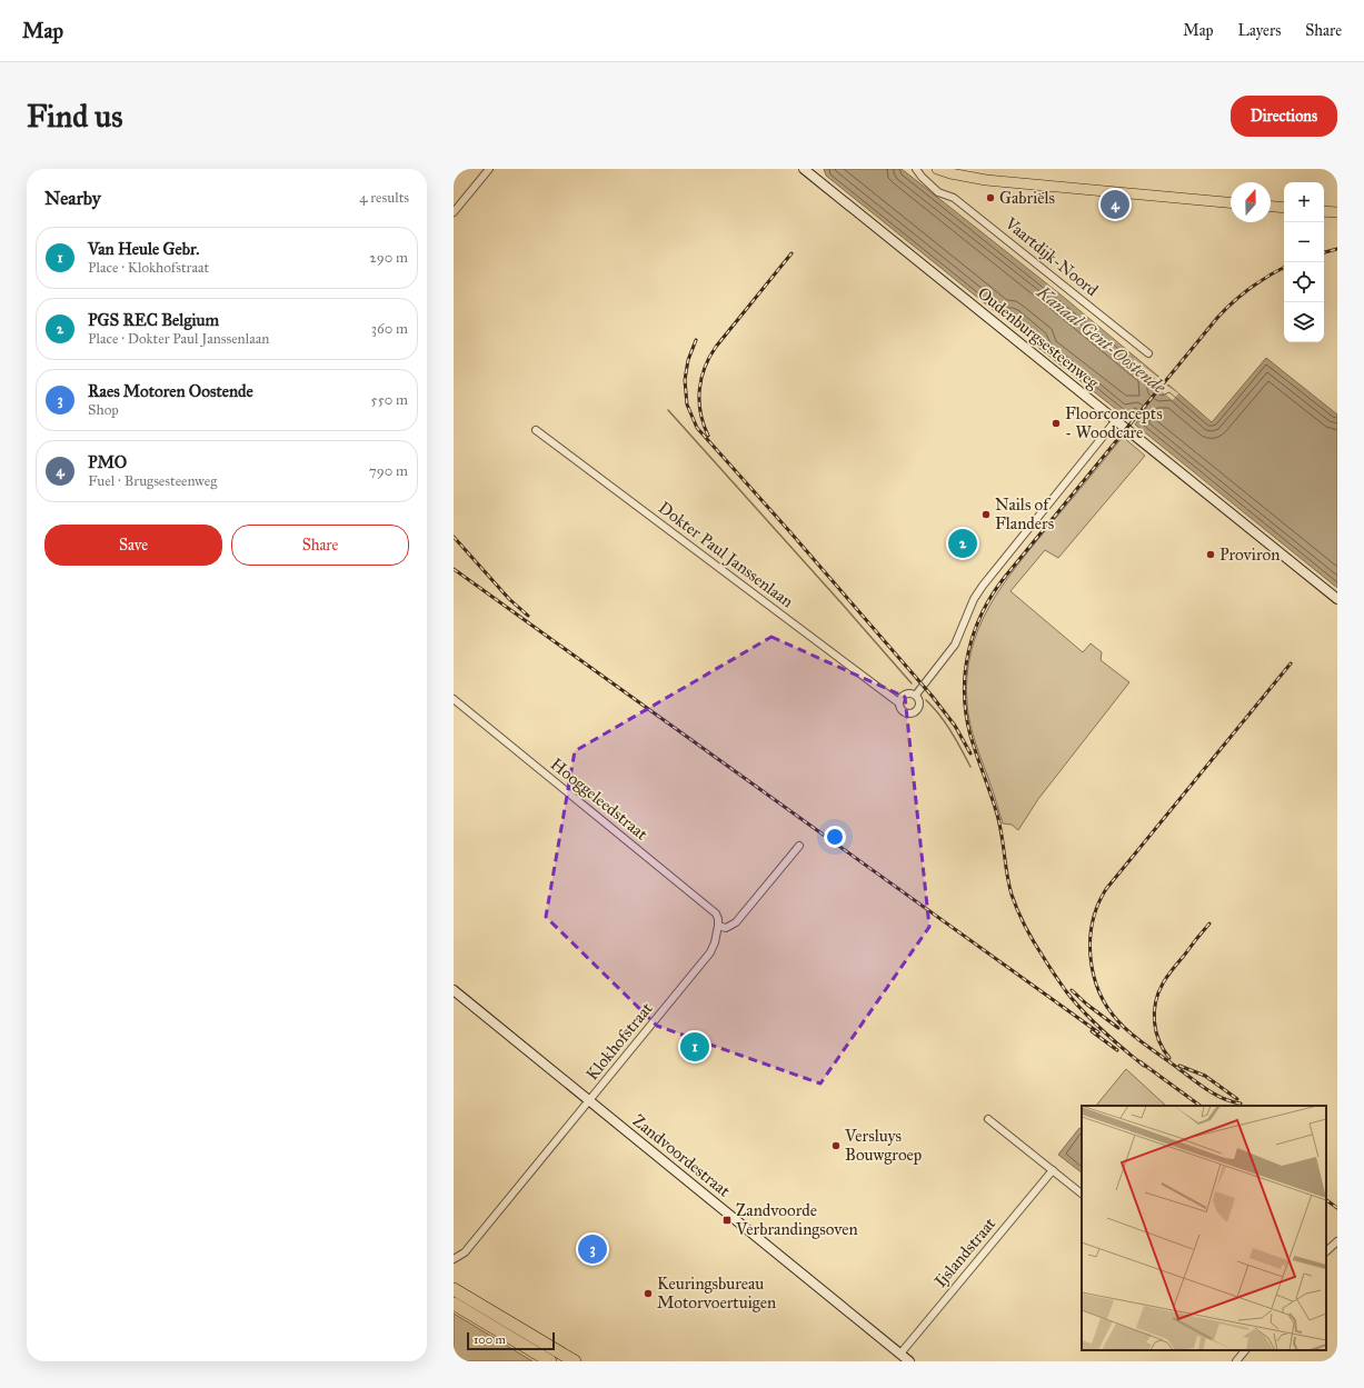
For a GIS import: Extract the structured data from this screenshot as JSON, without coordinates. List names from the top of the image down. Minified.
{"streets":{"street":["Vaartdijk-Noord","Oudenburgsesteenweg","Dokter Paul Janssenlaan","Hooggeleedstraat","Klokhofstraat","Zandvoordestraat","Ijslandstraat"]},"crossings":[["Oudenburgsesteenweg","Dokter Paul Janssenlaan"],["Hooggeleedstraat","Klokhofstraat"],["Klokhofstraat","Zandvoordestraat"],["Zandvoordestraat","Ijslandstraat"]],"water":["Kanaal Gent-Oostende"],"places":{"other":["Gabriëls","Floorconcepts - Woodcare","Nails of Flanders","Proviron","Versluys Bouwgroep","Keuringsbureau Motorvoertuigen"],"transit":["Zandvoorde Verbrandingsoven"]},"scale_bar":"100 m","north":"top","page":{"header":"Map","nav":["Map","Layers","Share"],"buttons":["Directions",["Save","Share"]],"title":"Find us","heading":["Nearby","4 results"],"map_buttons":["+","−"],"pins":["4","2","1","3"],"list":[{"mark":"1","name":"Van Heule Gebr.","note":"Place · Klokhofstraat","value":"290 m"},{"mark":"2","name":"PGS REC Belgium","note":"Place · Dokter Paul Janssenlaan","value":"360 m"},{"mark":"3","name":"Raes Motoren Oostende","note":"Shop","value":"550 m"},{"mark":"4","name":"PMO","note":"Fuel · Brugsesteenweg","value":"790 m"}],"scale":"100 m"}}
